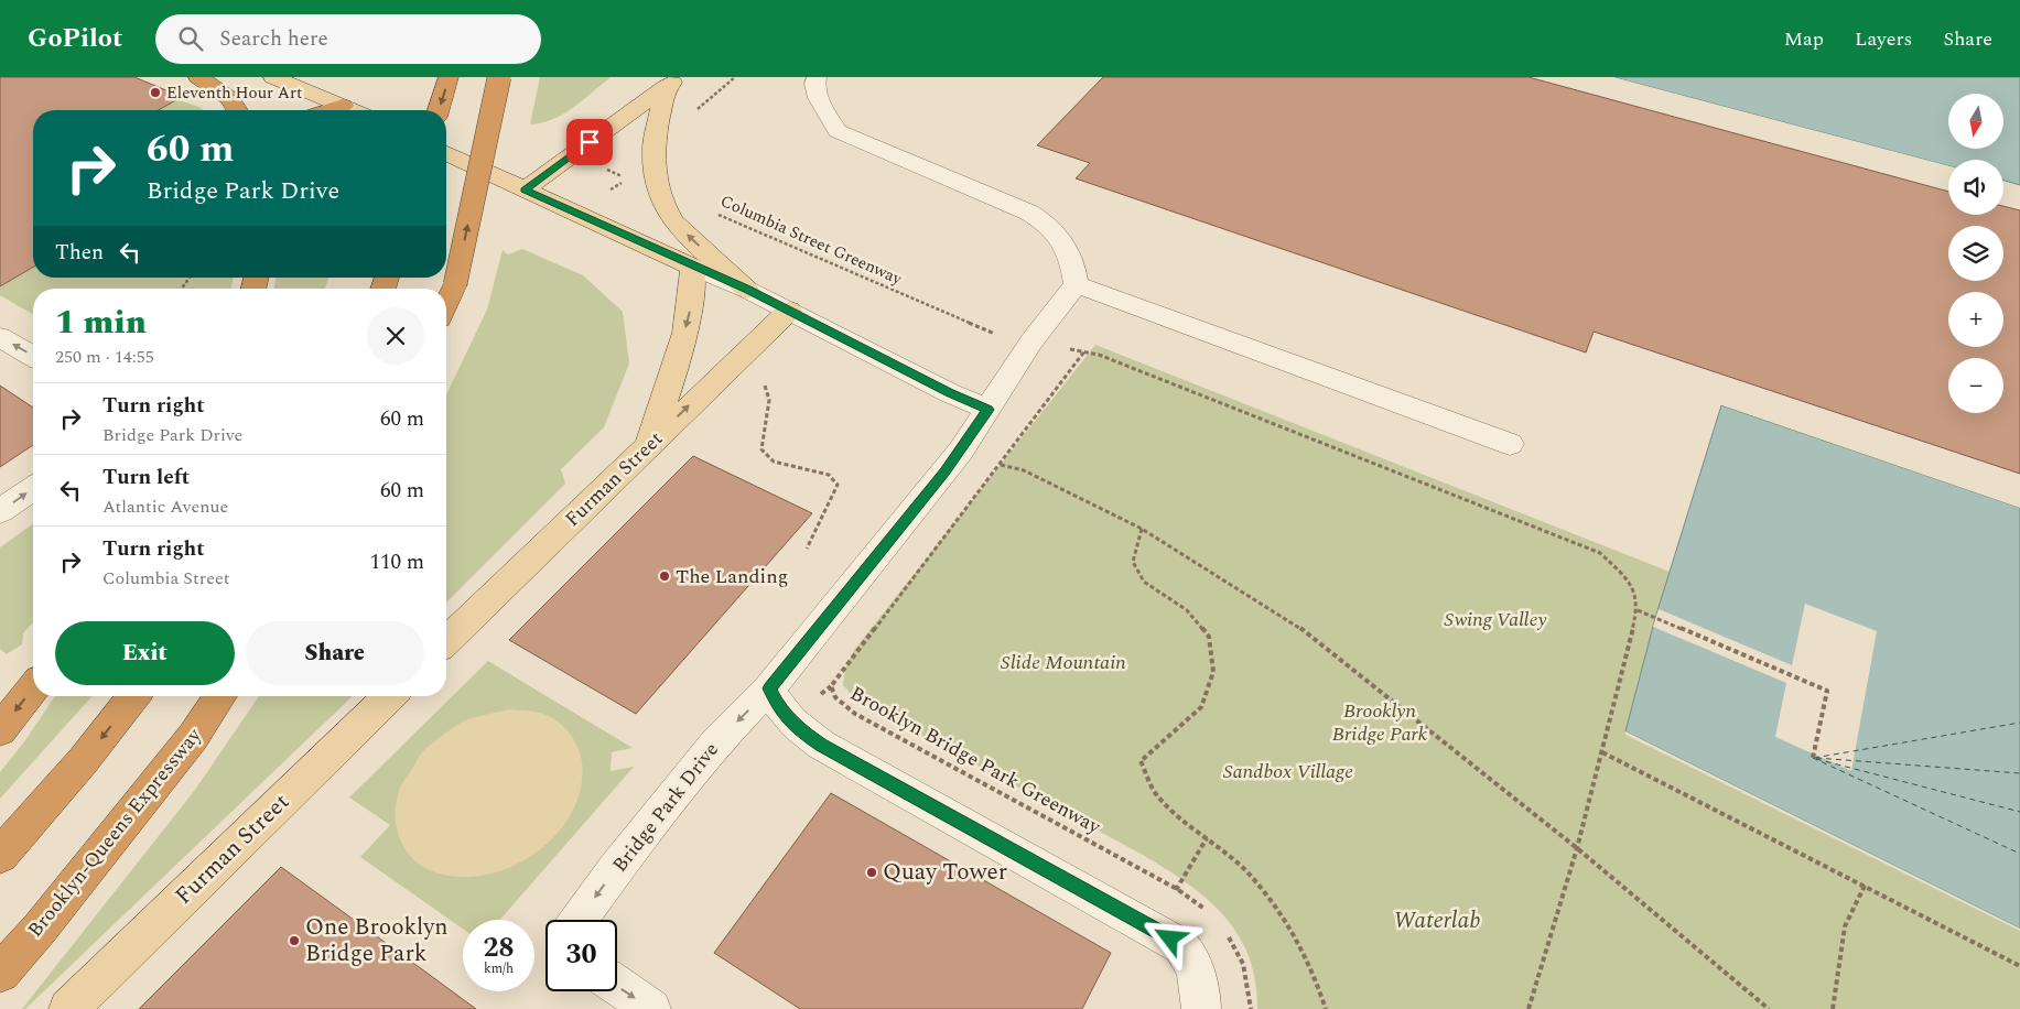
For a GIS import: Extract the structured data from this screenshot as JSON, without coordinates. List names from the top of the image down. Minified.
{"streets":{"highway":["Brooklyn-Queens Expressway"],"main road":["Furman Street"],"street":["Bridge Park Drive"],"path":["Columbia Street Greenway","Brooklyn Bridge Park Greenway"]},"one_way":["Bridge Park Drive"],"parks":["Swing Valley","Slide Mountain","Brooklyn Bridge Park","Sandbox Village","Waterlab"],"places":["Eleventh Hour Art","The Landing","Quay Tower","One Brooklyn Bridge Park"],"north":"bottom","page":{"header":"GoPilot","search":"Search here","nav":["Map","Layers","Share"],"map_buttons":["+","−"],"turn":["60 m","Bridge Park Drive"],"then":"Then","heading":["1 min","250 m · 14:55"],"list":[{"name":"Turn right","note":"Bridge Park Drive","value":"60 m"},{"name":"Turn left","note":"Atlantic Avenue","value":"60 m"},{"name":"Turn right","note":"Columbia Street","value":"110 m"}],"buttons":["Exit","Share"],"speed":"28 km/h","limit":"30"}}
